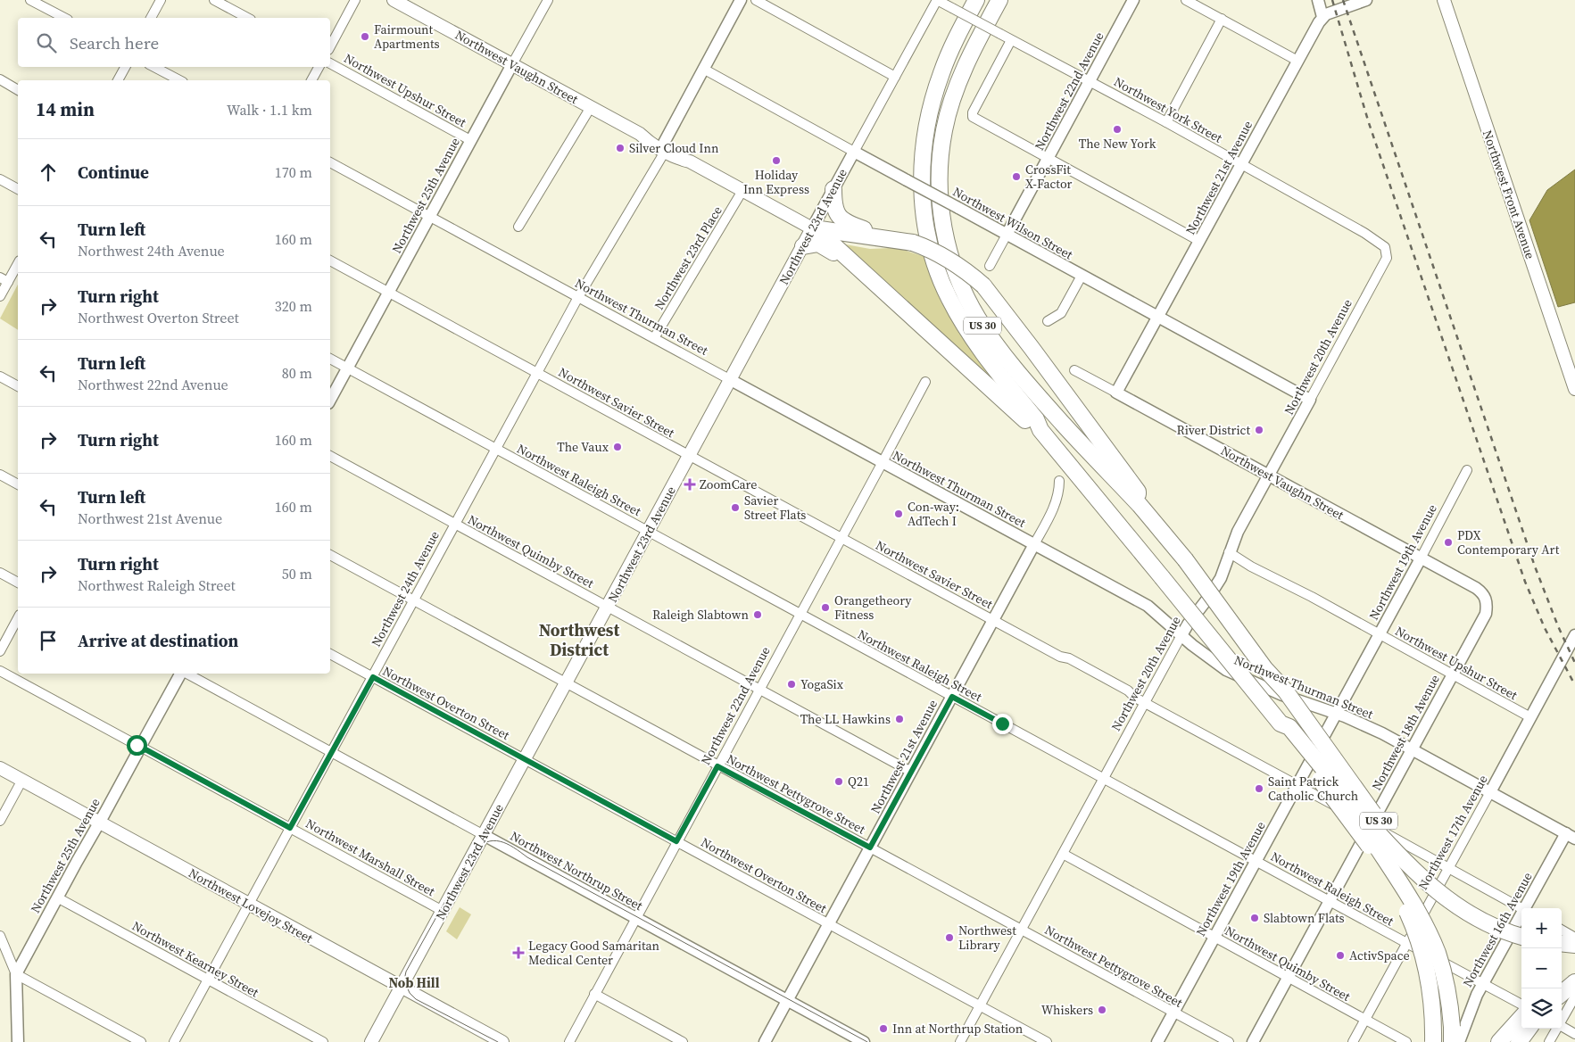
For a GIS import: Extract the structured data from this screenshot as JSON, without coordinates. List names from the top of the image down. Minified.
{"streets":{"highway":["US 30"],"main road":["Northwest Vaughn Street","Northwest Front Avenue","Northwest 23rd Avenue","Northwest Lovejoy Street"],"street":["Northwest Upshur Street","Northwest 22nd Avenue","Northwest York Street","Northwest 21st Avenue","Northwest 25th Avenue","Northwest Wilson Street","Northwest 23rd Place","Northwest Thurman Street","Northwest 20th Avenue","Northwest Savier Street","Northwest Raleigh Street","Northwest Quimby Street","Northwest 19th Avenue","Northwest 24th Avenue","Northwest Overton Street","Northwest 18th Avenue","Northwest Pettygrove Street","Northwest 17th Avenue","Northwest Marshall Street","Northwest Northrup Street","Northwest 16th Avenue","Northwest Kearney Street"]},"crossings":[["Northwest Vaughn Street","Northwest 21st Avenue"],["Northwest Vaughn Street","Northwest 25th Avenue"],["Northwest Vaughn Street","Northwest 23rd Avenue"],["Northwest Vaughn Street","Northwest 23rd Place"],["Northwest Vaughn Street","Northwest 20th Avenue"],["Northwest Vaughn Street","Northwest 19th Avenue"],["Northwest Vaughn Street","Northwest 24th Avenue"],["Northwest Vaughn Street","Northwest 18th Avenue"],["Northwest Upshur Street","Northwest 25th Avenue"],["Northwest Upshur Street","Northwest 20th Avenue"],["Northwest Upshur Street","Northwest 19th Avenue"],["Northwest Upshur Street","Northwest 18th Avenue"],["Northwest Upshur Street","Northwest 17th Avenue"],["Northwest 22nd Avenue","Northwest York Street"],["Northwest 22nd Avenue","Northwest Wilson Street"],["Northwest 22nd Avenue","Northwest Thurman Street"],["Northwest 22nd Avenue","Northwest Savier Street"],["Northwest 22nd Avenue","Northwest Raleigh Street"],["Northwest 22nd Avenue","Northwest Quimby Street"],["Northwest 22nd Avenue","Northwest Overton Street"],["Northwest 22nd Avenue","Northwest Pettygrove Street"],["Northwest 22nd Avenue","Northwest Northrup Street"],["Northwest York Street","Northwest 21st Avenue"],["Northwest York Street","Northwest 23rd Avenue"],["Northwest York Street","Northwest 20th Avenue"],["Northwest 21st Avenue","Northwest Wilson Street"],["Northwest 21st Avenue","Northwest Thurman Street"],["Northwest 21st Avenue","Northwest Savier Street"],["Northwest 21st Avenue","Northwest Raleigh Street"],["Northwest 21st Avenue","Northwest Quimby Street"],["Northwest 21st Avenue","Northwest Overton Street"],["Northwest 21st Avenue","Northwest Pettygrove Street"],["Northwest 21st Avenue","Northwest Northrup Street"],["Northwest 25th Avenue","Northwest Thurman Street"],["Northwest 25th Avenue","Northwest Savier Street"],["Northwest 25th Avenue","Northwest Raleigh Street"],["Northwest 25th Avenue","Northwest Marshall Street"],["Northwest 25th Avenue","Northwest Lovejoy Street"],["Northwest 25th Avenue","Northwest Kearney Street"],["Northwest Wilson Street","Northwest 23rd Avenue"],["Northwest Wilson Street","Northwest 20th Avenue"],["Northwest Wilson Street","Northwest 24th Avenue"],["Northwest 23rd Avenue","Northwest Thurman Street"],["Northwest 23rd Avenue","Northwest Savier Street"],["Northwest 23rd Avenue","Northwest Raleigh Street"],["Northwest 23rd Avenue","Northwest Quimby Street"],["Northwest 23rd Avenue","Northwest Overton Street"],["Northwest 23rd Avenue","Northwest Pettygrove Street"],["Northwest 23rd Avenue","Northwest Marshall Street"],["Northwest 23rd Avenue","Northwest Northrup Street"],["Northwest 23rd Avenue","Northwest Lovejoy Street"],["Northwest 23rd Place","Northwest Thurman Street"],["Northwest Thurman Street","Northwest 20th Avenue"],["Northwest Thurman Street","Northwest 19th Avenue"],["Northwest Thurman Street","Northwest 24th Avenue"],["Northwest Thurman Street","Northwest 18th Avenue"],["Northwest Thurman Street","Northwest 17th Avenue"],["Northwest Thurman Street","Northwest 16th Avenue"],["Northwest 20th Avenue","Northwest Savier Street"],["Northwest 20th Avenue","Northwest Raleigh Street"],["Northwest 20th Avenue","Northwest Quimby Street"],["Northwest 20th Avenue","Northwest Overton Street"],["Northwest 20th Avenue","Northwest Pettygrove Street"],["Northwest Savier Street","Northwest 19th Avenue"],["Northwest Savier Street","Northwest 24th Avenue"],["Northwest Savier Street","Northwest 18th Avenue"],["Northwest Savier Street","Northwest 17th Avenue"],["Northwest Raleigh Street","Northwest 19th Avenue"],["Northwest Raleigh Street","Northwest 24th Avenue"],["Northwest Raleigh Street","Northwest 18th Avenue"],["Northwest Raleigh Street","Northwest 17th Avenue"],["Northwest Raleigh Street","Northwest 16th Avenue"],["Northwest Quimby Street","Northwest 19th Avenue"],["Northwest Quimby Street","Northwest 24th Avenue"],["Northwest Quimby Street","Northwest 18th Avenue"],["Northwest Quimby Street","Northwest 17th Avenue"],["Northwest 19th Avenue","Northwest Pettygrove Street"],["Northwest 24th Avenue","Northwest Overton Street"],["Northwest 24th Avenue","Northwest Pettygrove Street"],["Northwest 24th Avenue","Northwest Marshall Street"],["Northwest 24th Avenue","Northwest Northrup Street"],["Northwest 24th Avenue","Northwest Lovejoy Street"],["Northwest 24th Avenue","Northwest Kearney Street"]],"districts":["Northwest District","Nob Hill"],"places":{"other":["Fairmount Apartments","The New York","Silver Cloud Inn","Holiday Inn Express","CrossFit X-Factor","River District","The Vaux","Savier Street Flats","Con-way: AdTech I","PDX Contemporary Art","Orangetheory Fitness","Raleigh Slabtown","YogaSix","The LL Hawkins","Q21","Saint Patrick Catholic Church","Slabtown Flats","Northwest Library","ActivSpace","Whiskers","Inn at Northrup Station"],"health":["ZoomCare","Legacy Good Samaritan Medical Center"]},"page":{"search":"Search here","heading":["14 min","Walk · 1.1 km"],"list":[["Continue","170 m"],["Turn left","Northwest 24th Avenue","160 m"],["Turn right","Northwest Overton Street","320 m"],["Turn left","Northwest 22nd Avenue","80 m"],["Turn right","160 m"],["Turn left","Northwest 21st Avenue","160 m"],["Turn right","Northwest Raleigh Street","50 m"],"Arrive at destination"],"map_buttons":["+","−"]}}
